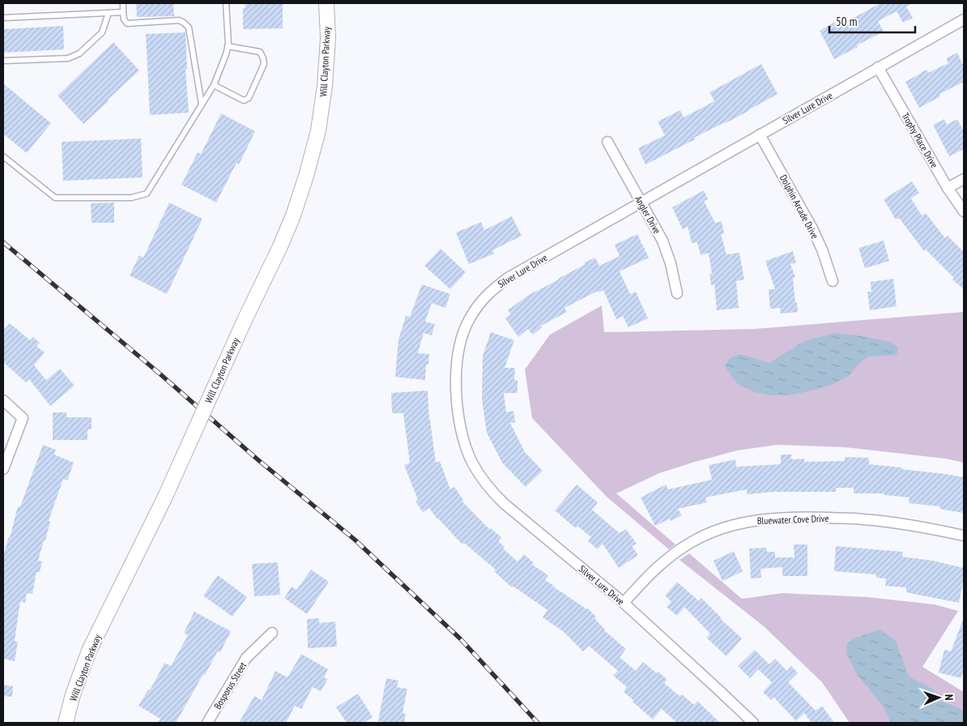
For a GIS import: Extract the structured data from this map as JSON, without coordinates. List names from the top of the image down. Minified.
{"streets":{"street":["Will Clayton Parkway","Silver Lure Drive","Trophy Place Drive","Dolphin Arcade Drive","Angler Drive","Bluewater Cove Drive","Bosporus Street"]},"crossings":[["Silver Lure Drive","Trophy Place Drive"],["Silver Lure Drive","Dolphin Arcade Drive"],["Silver Lure Drive","Angler Drive"],["Silver Lure Drive","Bluewater Cove Drive"]],"scale_bar":"50 m","north":"right"}
